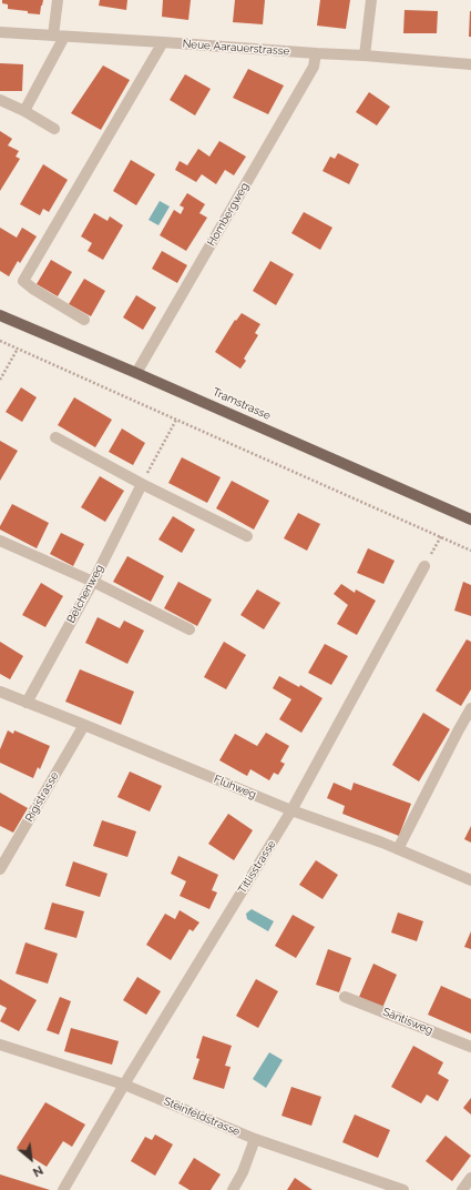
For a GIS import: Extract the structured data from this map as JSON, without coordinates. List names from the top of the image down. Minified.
{"streets":{"main road":["Tramstrasse"],"street":["Neue Aarauerstrasse","Hombergweg","Belchenweg","Fluhweg","Rigistrasse","Titlisstrasse","Säntisweg","Steinfeldstrasse"]},"crossings":[["Neue Aarauerstrasse","Hombergweg"],["Hombergweg","Tramstrasse"],["Belchenweg","Fluhweg"],["Fluhweg","Rigistrasse"],["Fluhweg","Titlisstrasse"],["Titlisstrasse","Steinfeldstrasse"]],"north":"bottom right"}
